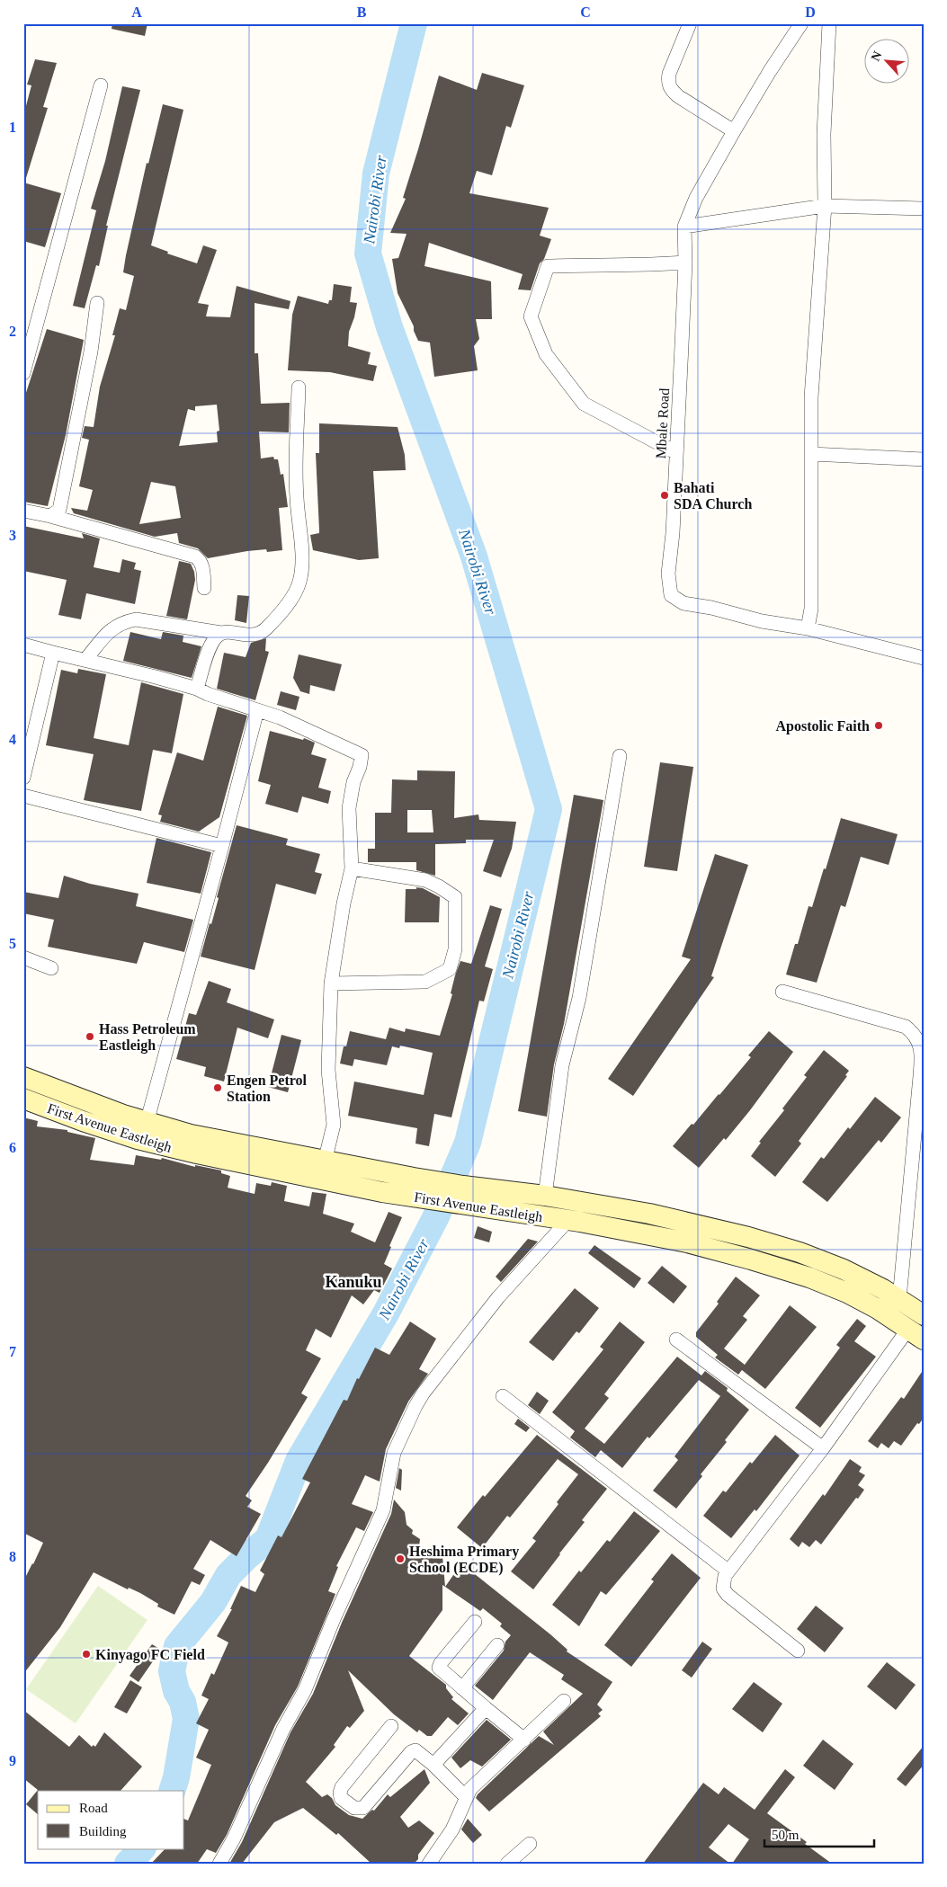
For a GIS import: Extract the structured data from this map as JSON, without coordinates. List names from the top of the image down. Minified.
{"streets":{"main road":["First Avenue Eastleigh"],"street":["Mbale Road"]},"districts":["Kanuku"],"water":["Nairobi River"],"places":["Bahati SDA Church","Apostolic Faith","Hass Petroleum Eastleigh","Engen Petrol Station","Heshima Primary School (ECDE)","Kinyago FC Field"],"legend":["Road","Building"],"scale_bar":"50 m","north":"top left","grid":{"columns":["A","B","C","D"],"rows":["1","2","3","4","5","6","7","8","9"]}}
